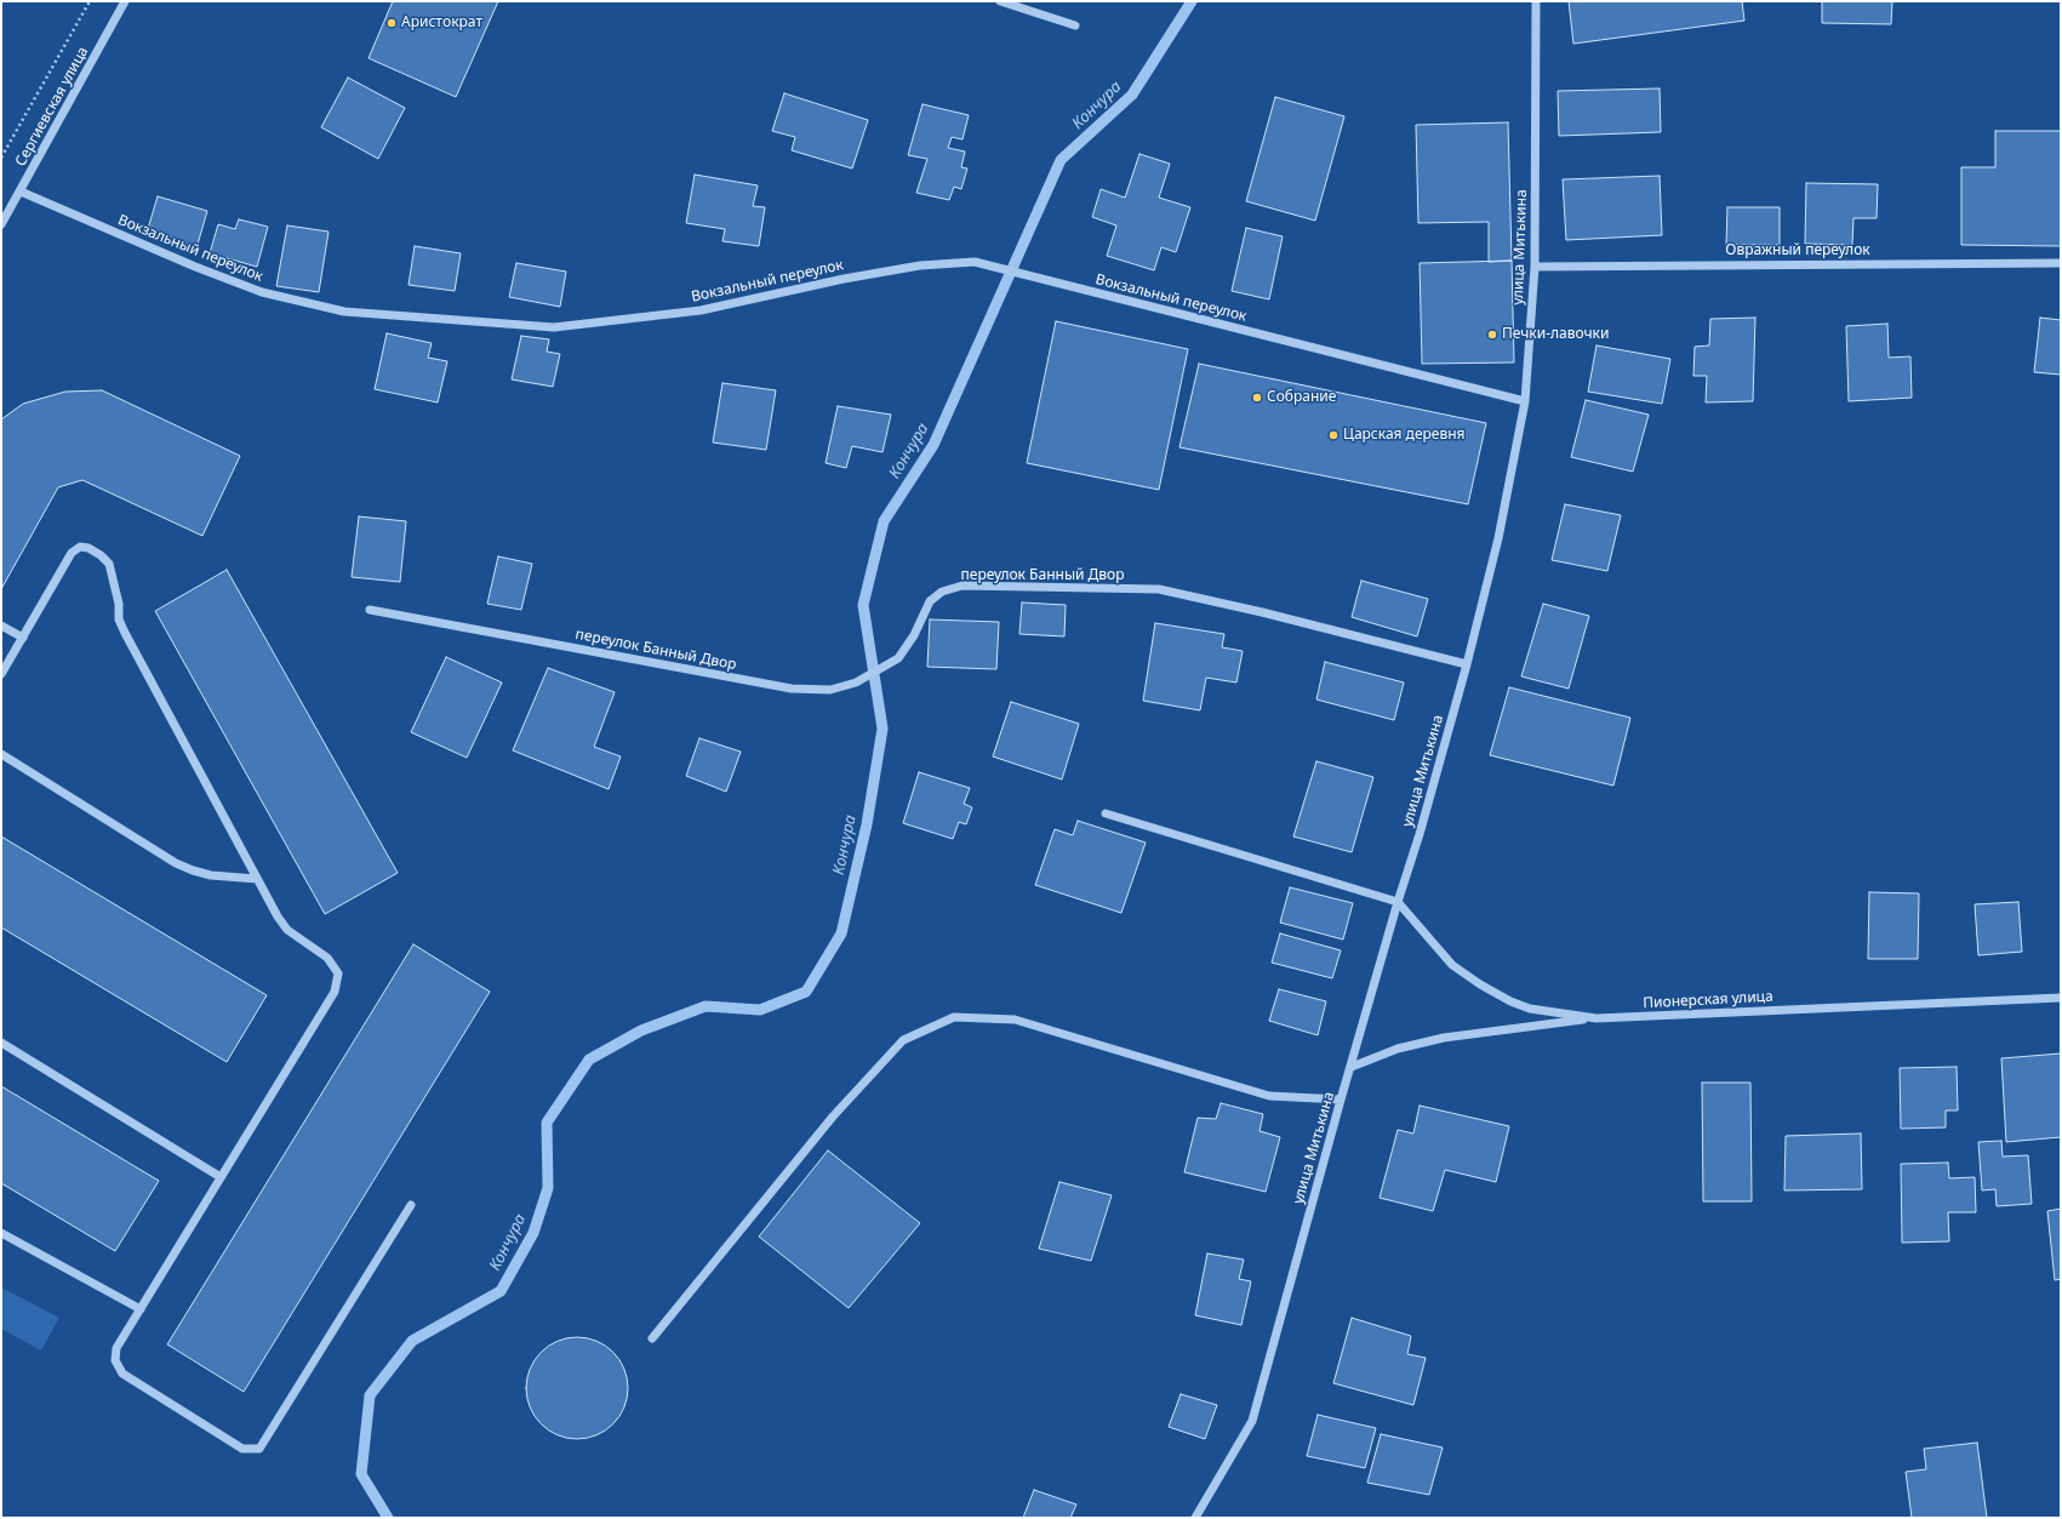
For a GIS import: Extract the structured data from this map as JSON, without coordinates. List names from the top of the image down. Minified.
{"streets":{"street":["Сергиевская улица","улица Митькина","Вокзальный переулок","Овражный переулок","переулок Банный Двор","Пионерская улица"]},"crossings":[["Сергиевская улица","Вокзальный переулок"],["улица Митькина","Вокзальный переулок"],["улица Митькина","Овражный переулок"],["улица Митькина","переулок Банный Двор"],["улица Митькина","Пионерская улица"]],"water":["Кончура"],"places":["Аристoкрат","Печки-лавочки","Собрание","Царская деревня"]}
